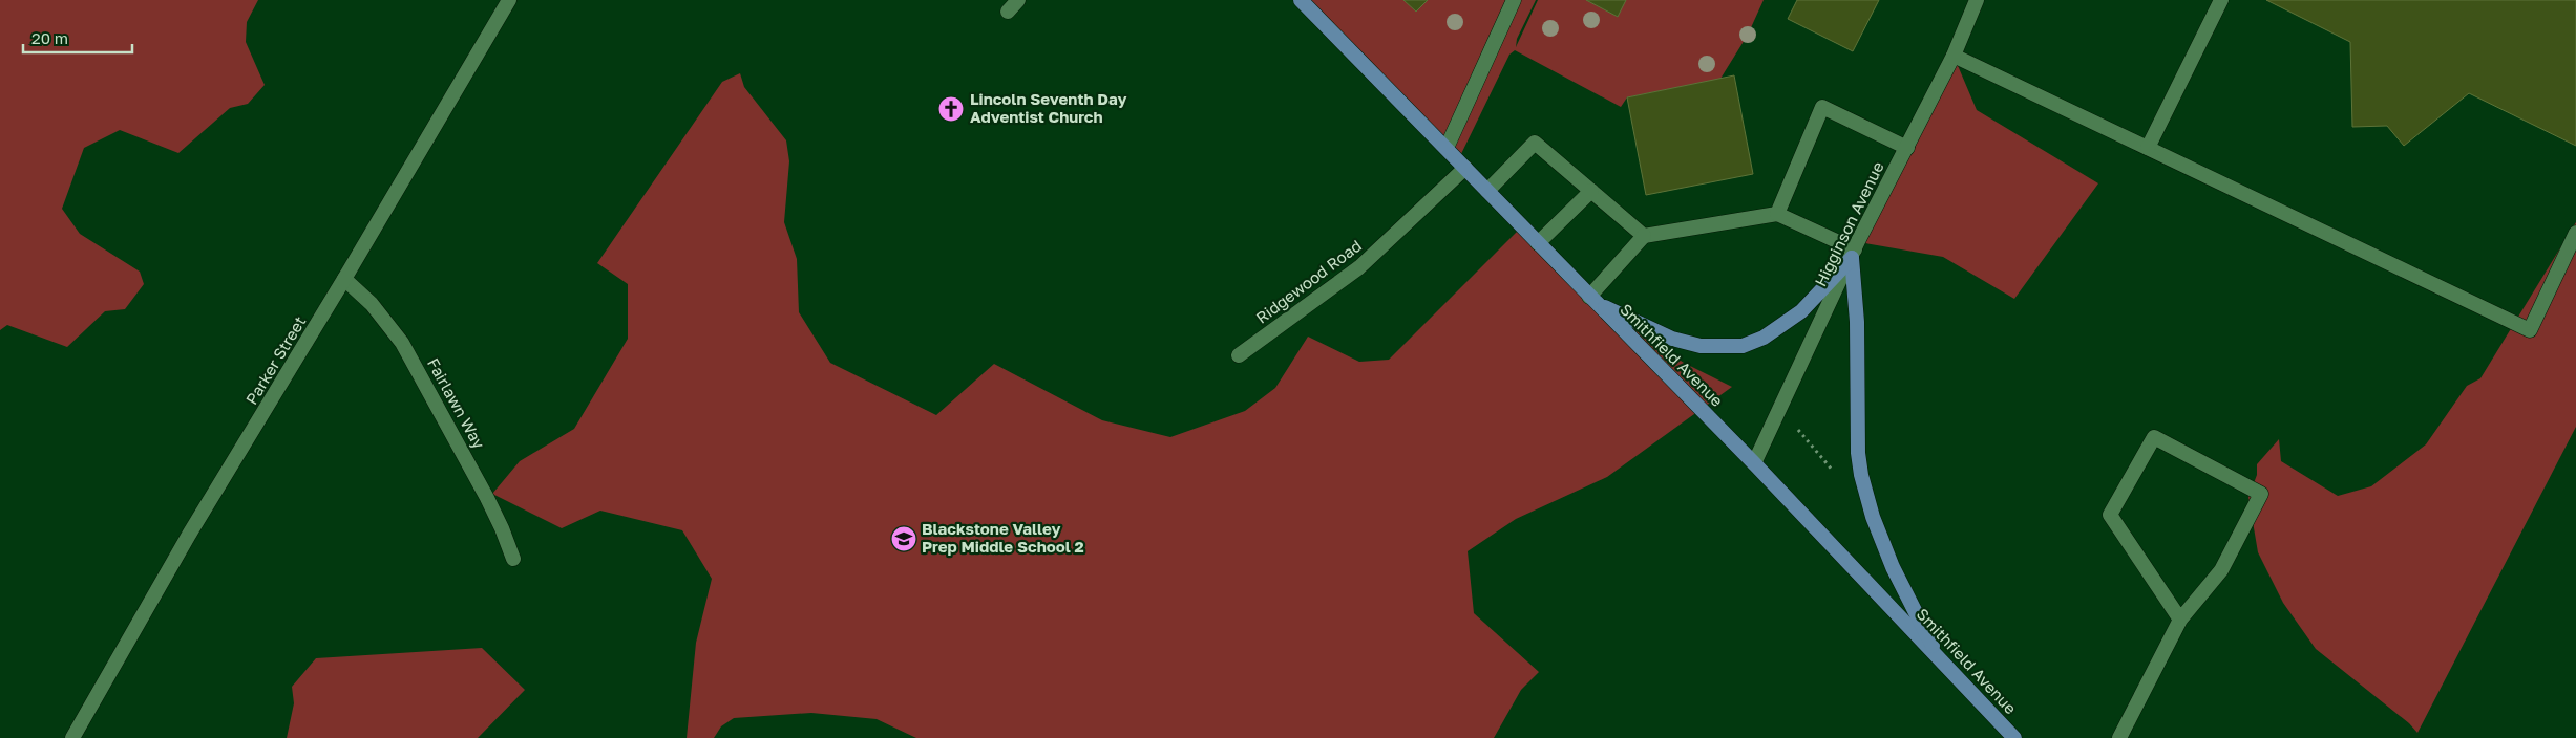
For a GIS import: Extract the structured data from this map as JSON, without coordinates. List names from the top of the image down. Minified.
{"streets":{"main road":["Smithfield Avenue"],"street":["Higginson Avenue","Ridgewood Road","Parker Street","Fairlawn Way"]},"crossings":[["Higginson Avenue","Smithfield Avenue"],["Ridgewood Road","Smithfield Avenue"],["Parker Street","Fairlawn Way"]],"places":{"church":["Lincoln Seventh Day Adventist Church"],"school or university":["Blackstone Valley Prep Middle School 2"]},"scale_bar":"20 m"}
